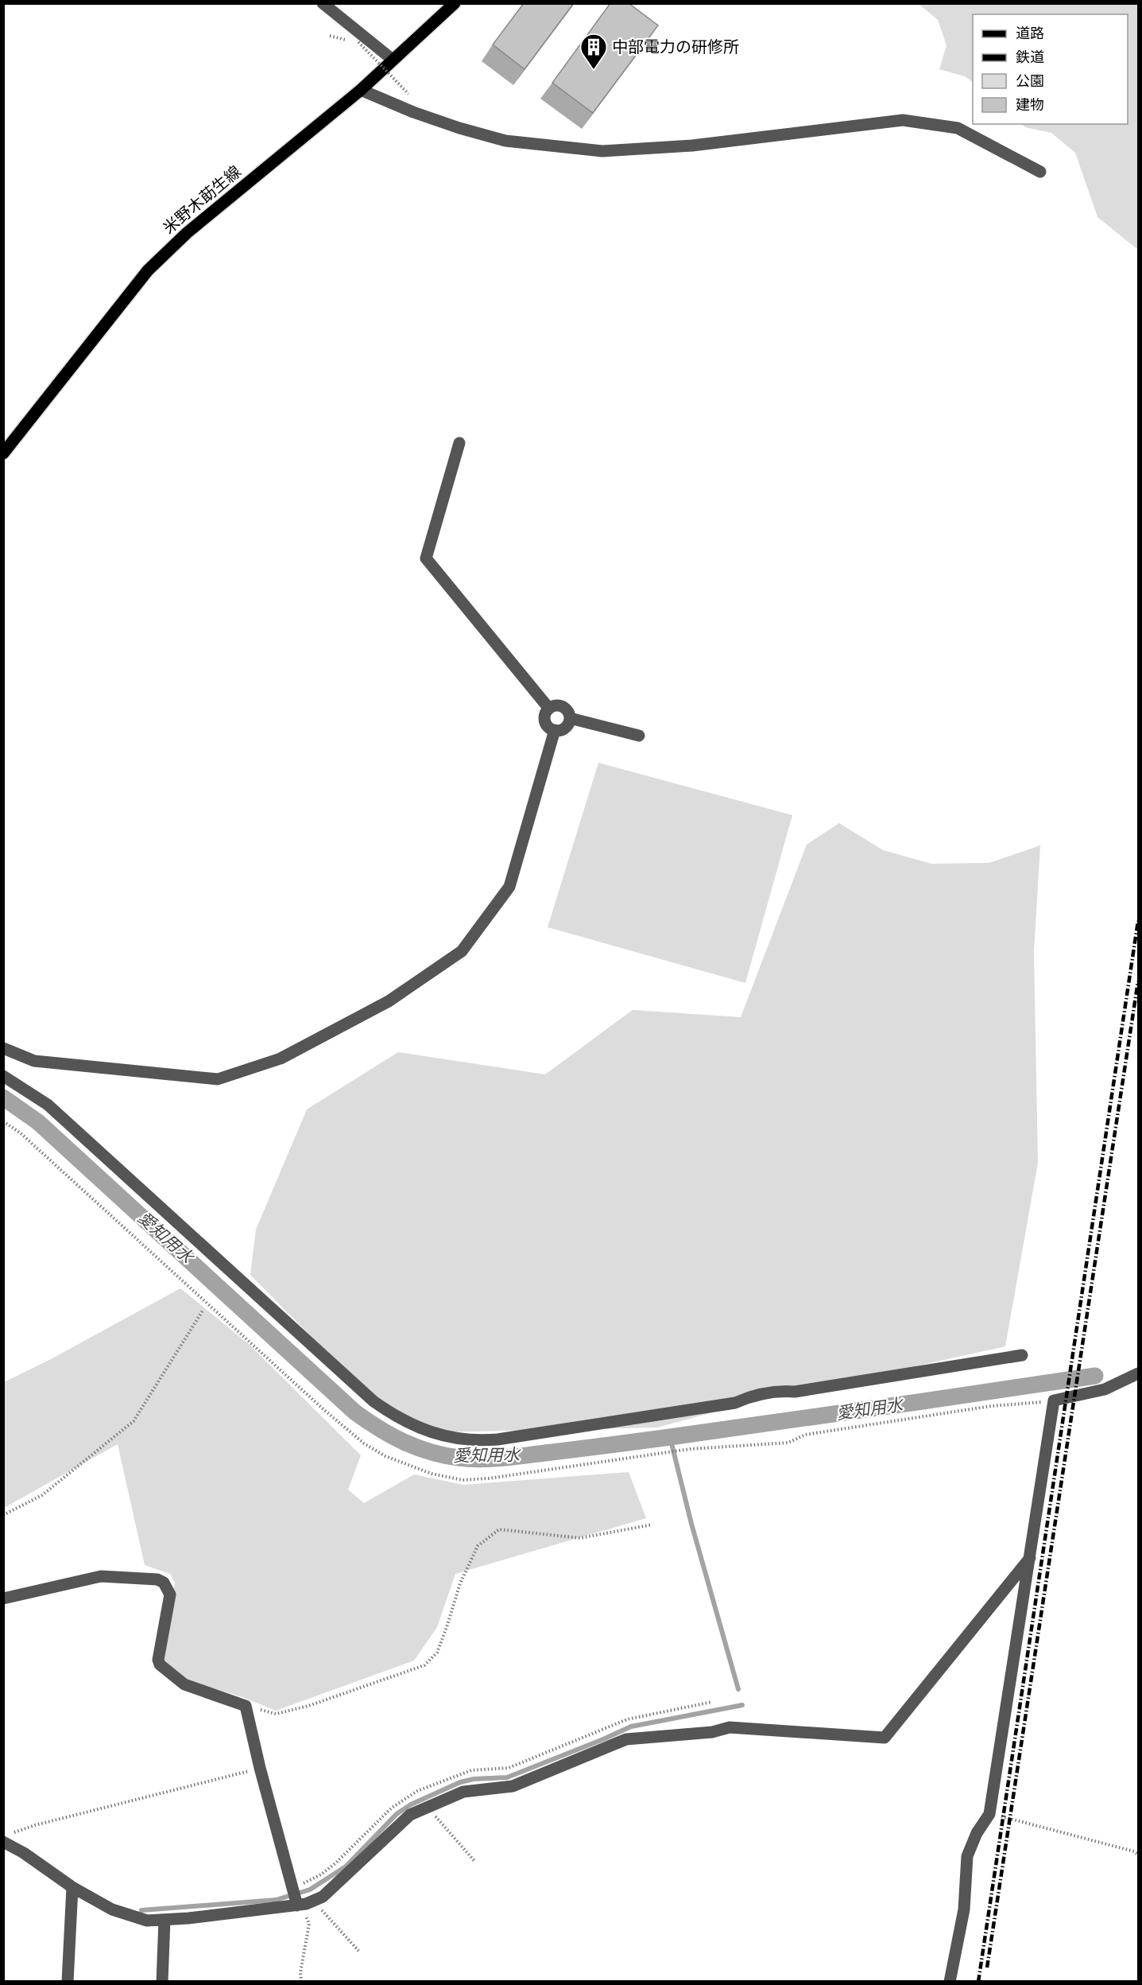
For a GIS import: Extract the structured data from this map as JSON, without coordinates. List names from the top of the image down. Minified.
{"streets":{"main road":["米野木莇生線"]},"water":["愛知用水"],"places":{"building":["中部電力の研修所"]},"legend":["道路","鉄道","公園","建物"]}
